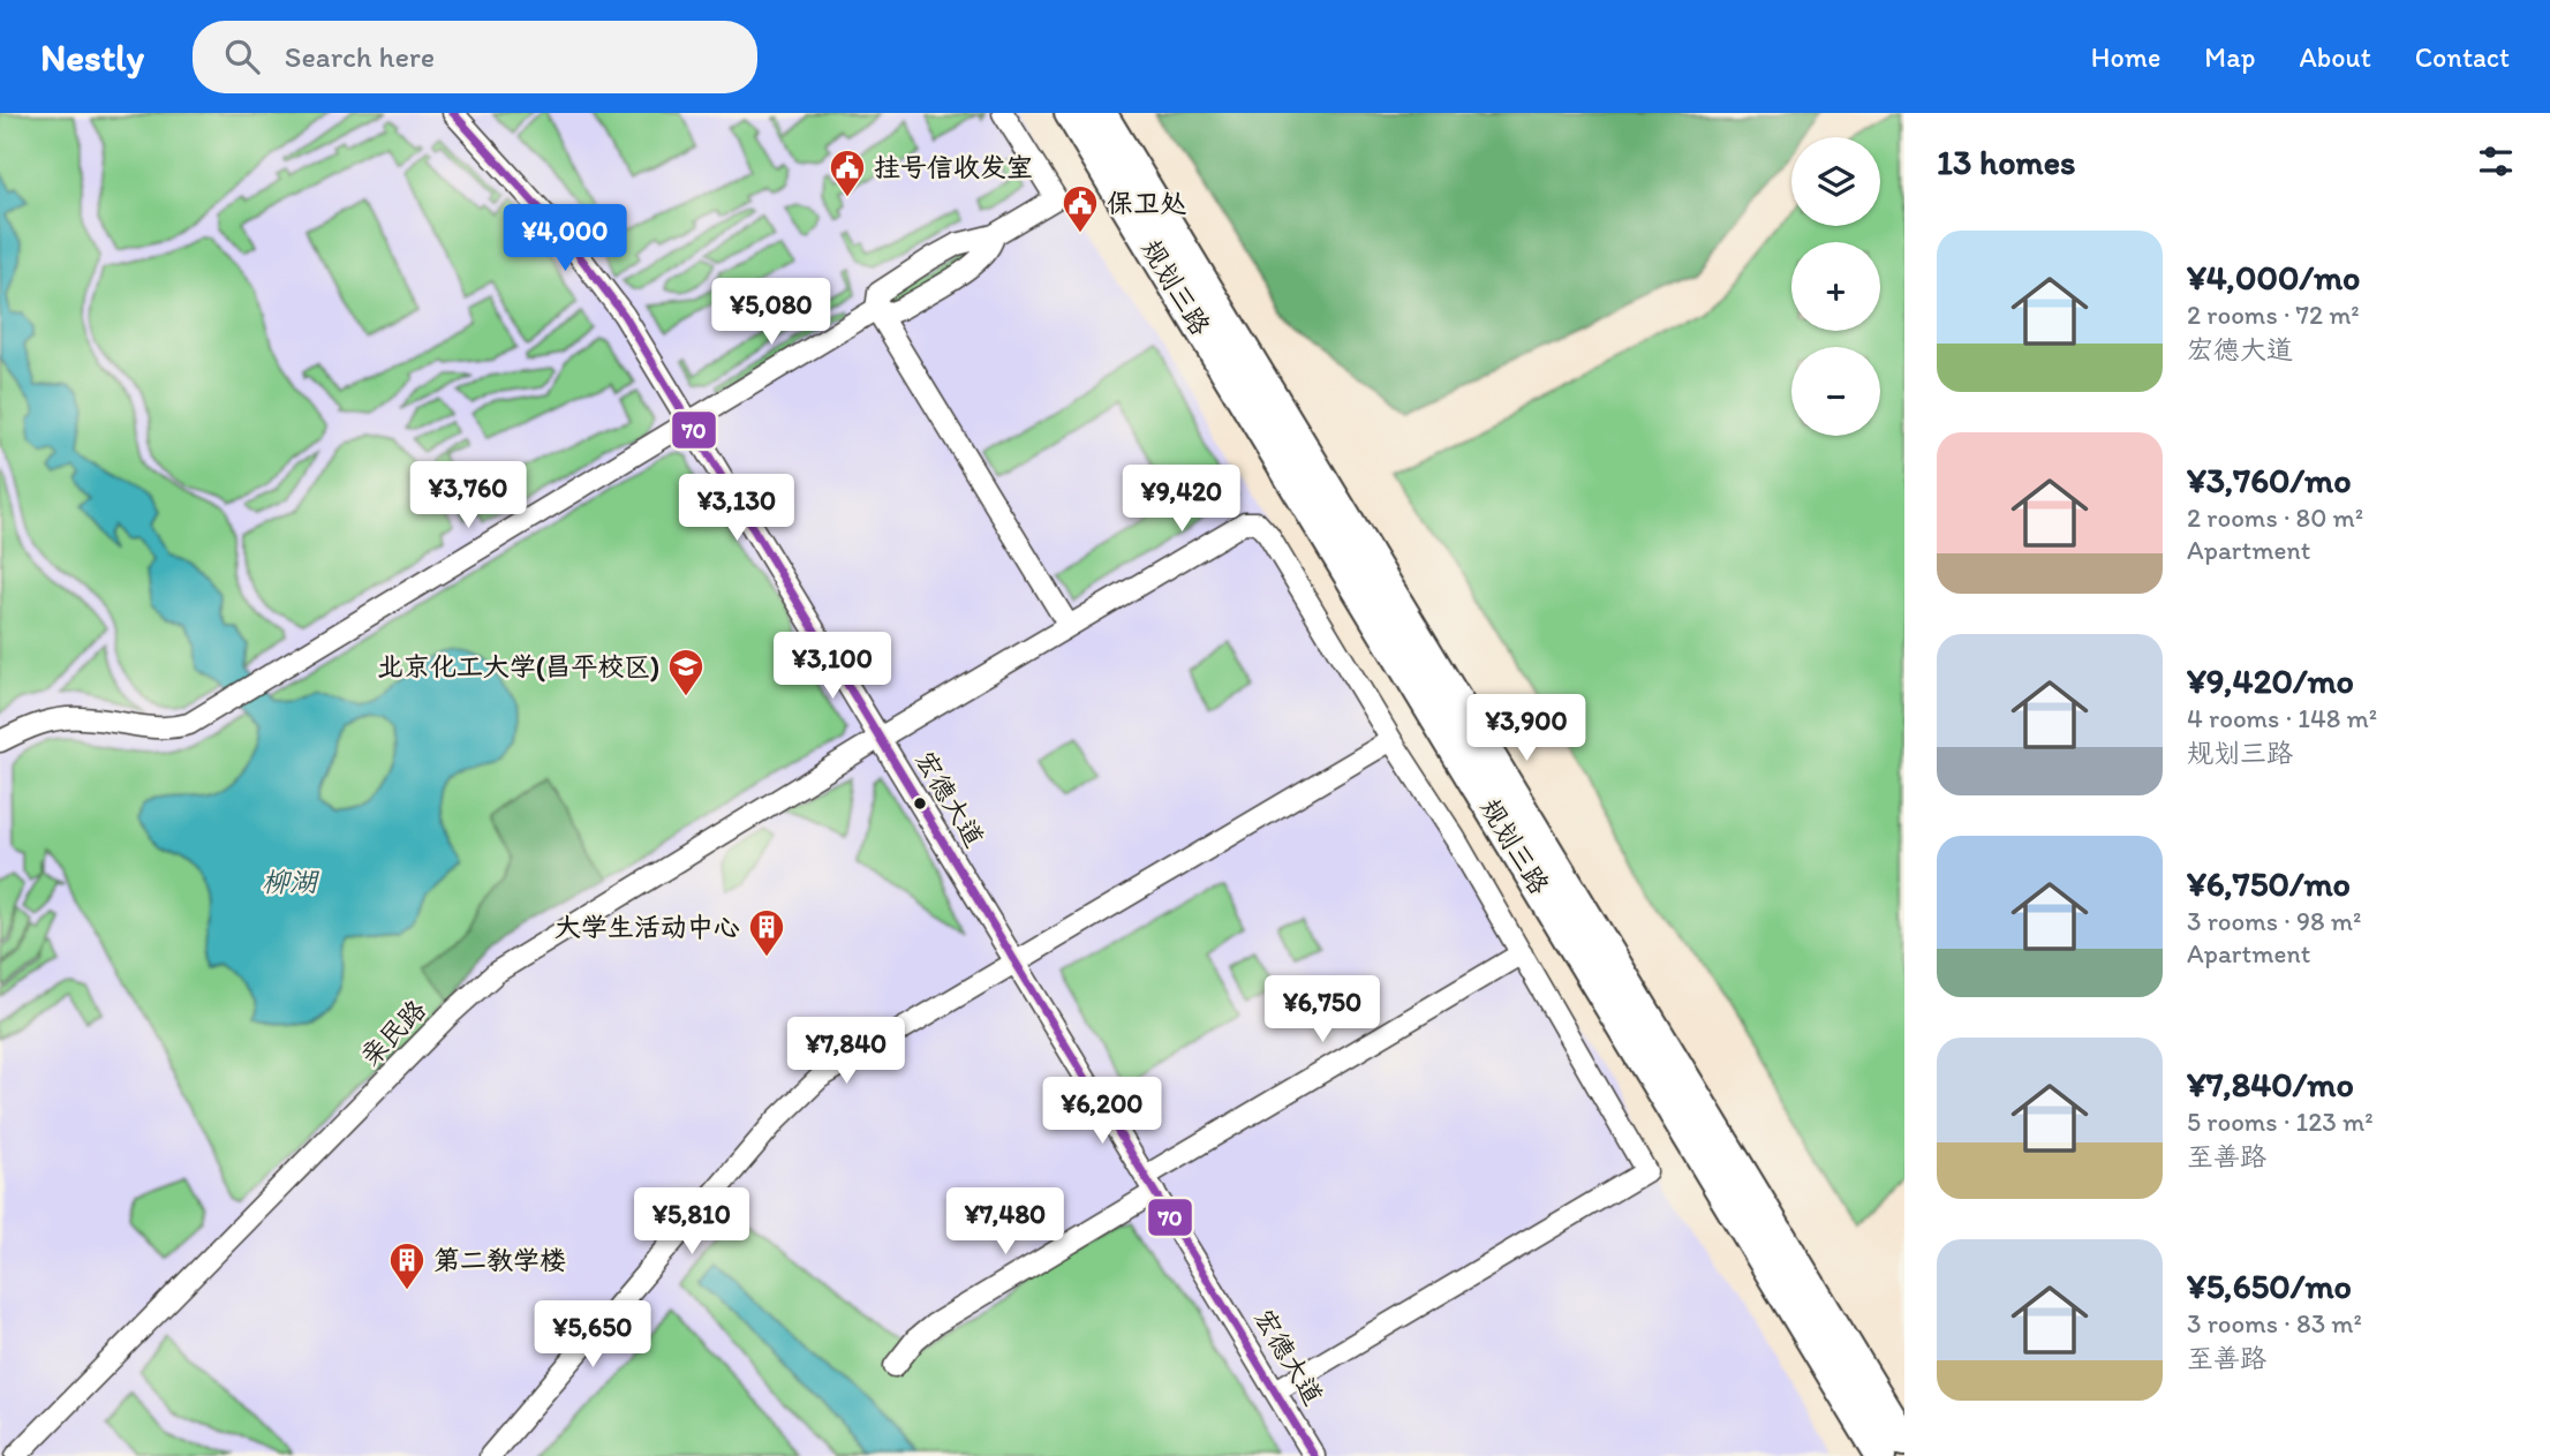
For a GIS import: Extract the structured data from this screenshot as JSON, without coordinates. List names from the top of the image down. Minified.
{"streets":{"main road":["规划三路"],"street":["宏德大道","亲民路"]},"crossings":[["宏德大道","亲民路"]],"water":["柳湖"],"places":{"public building":["挂号信收发室","保卫处"],"school or university":["北京化工大学(昌平校区)"],"building":["大学生活动中心","第二教学楼"]},"lines":["transit line 70"],"page":{"header":"Nestly","search":"Search here","nav":["Home","Map","About","Contact"],"heading":"13 homes","map_buttons":["+","−"],"price":["¥4,000","¥5,080","¥3,760","¥9,420","¥3,130","¥3,100","¥3,900","¥6,750","¥7,840","¥6,200","¥5,810","¥7,480","¥5,650"],"list":[{"name":"¥4,000/mo","note":"2 rooms · 72 m² · 宏德大道"},{"name":"¥3,760/mo","note":"2 rooms · 80 m² · Apartment"},{"name":"¥9,420/mo","note":"4 rooms · 148 m² · 规划三路"},{"name":"¥6,750/mo","note":"3 rooms · 98 m² · Apartment"},{"name":"¥7,840/mo","note":"5 rooms · 123 m² · 至善路"},{"name":"¥5,650/mo","note":"3 rooms · 83 m² · 至善路"}]}}
